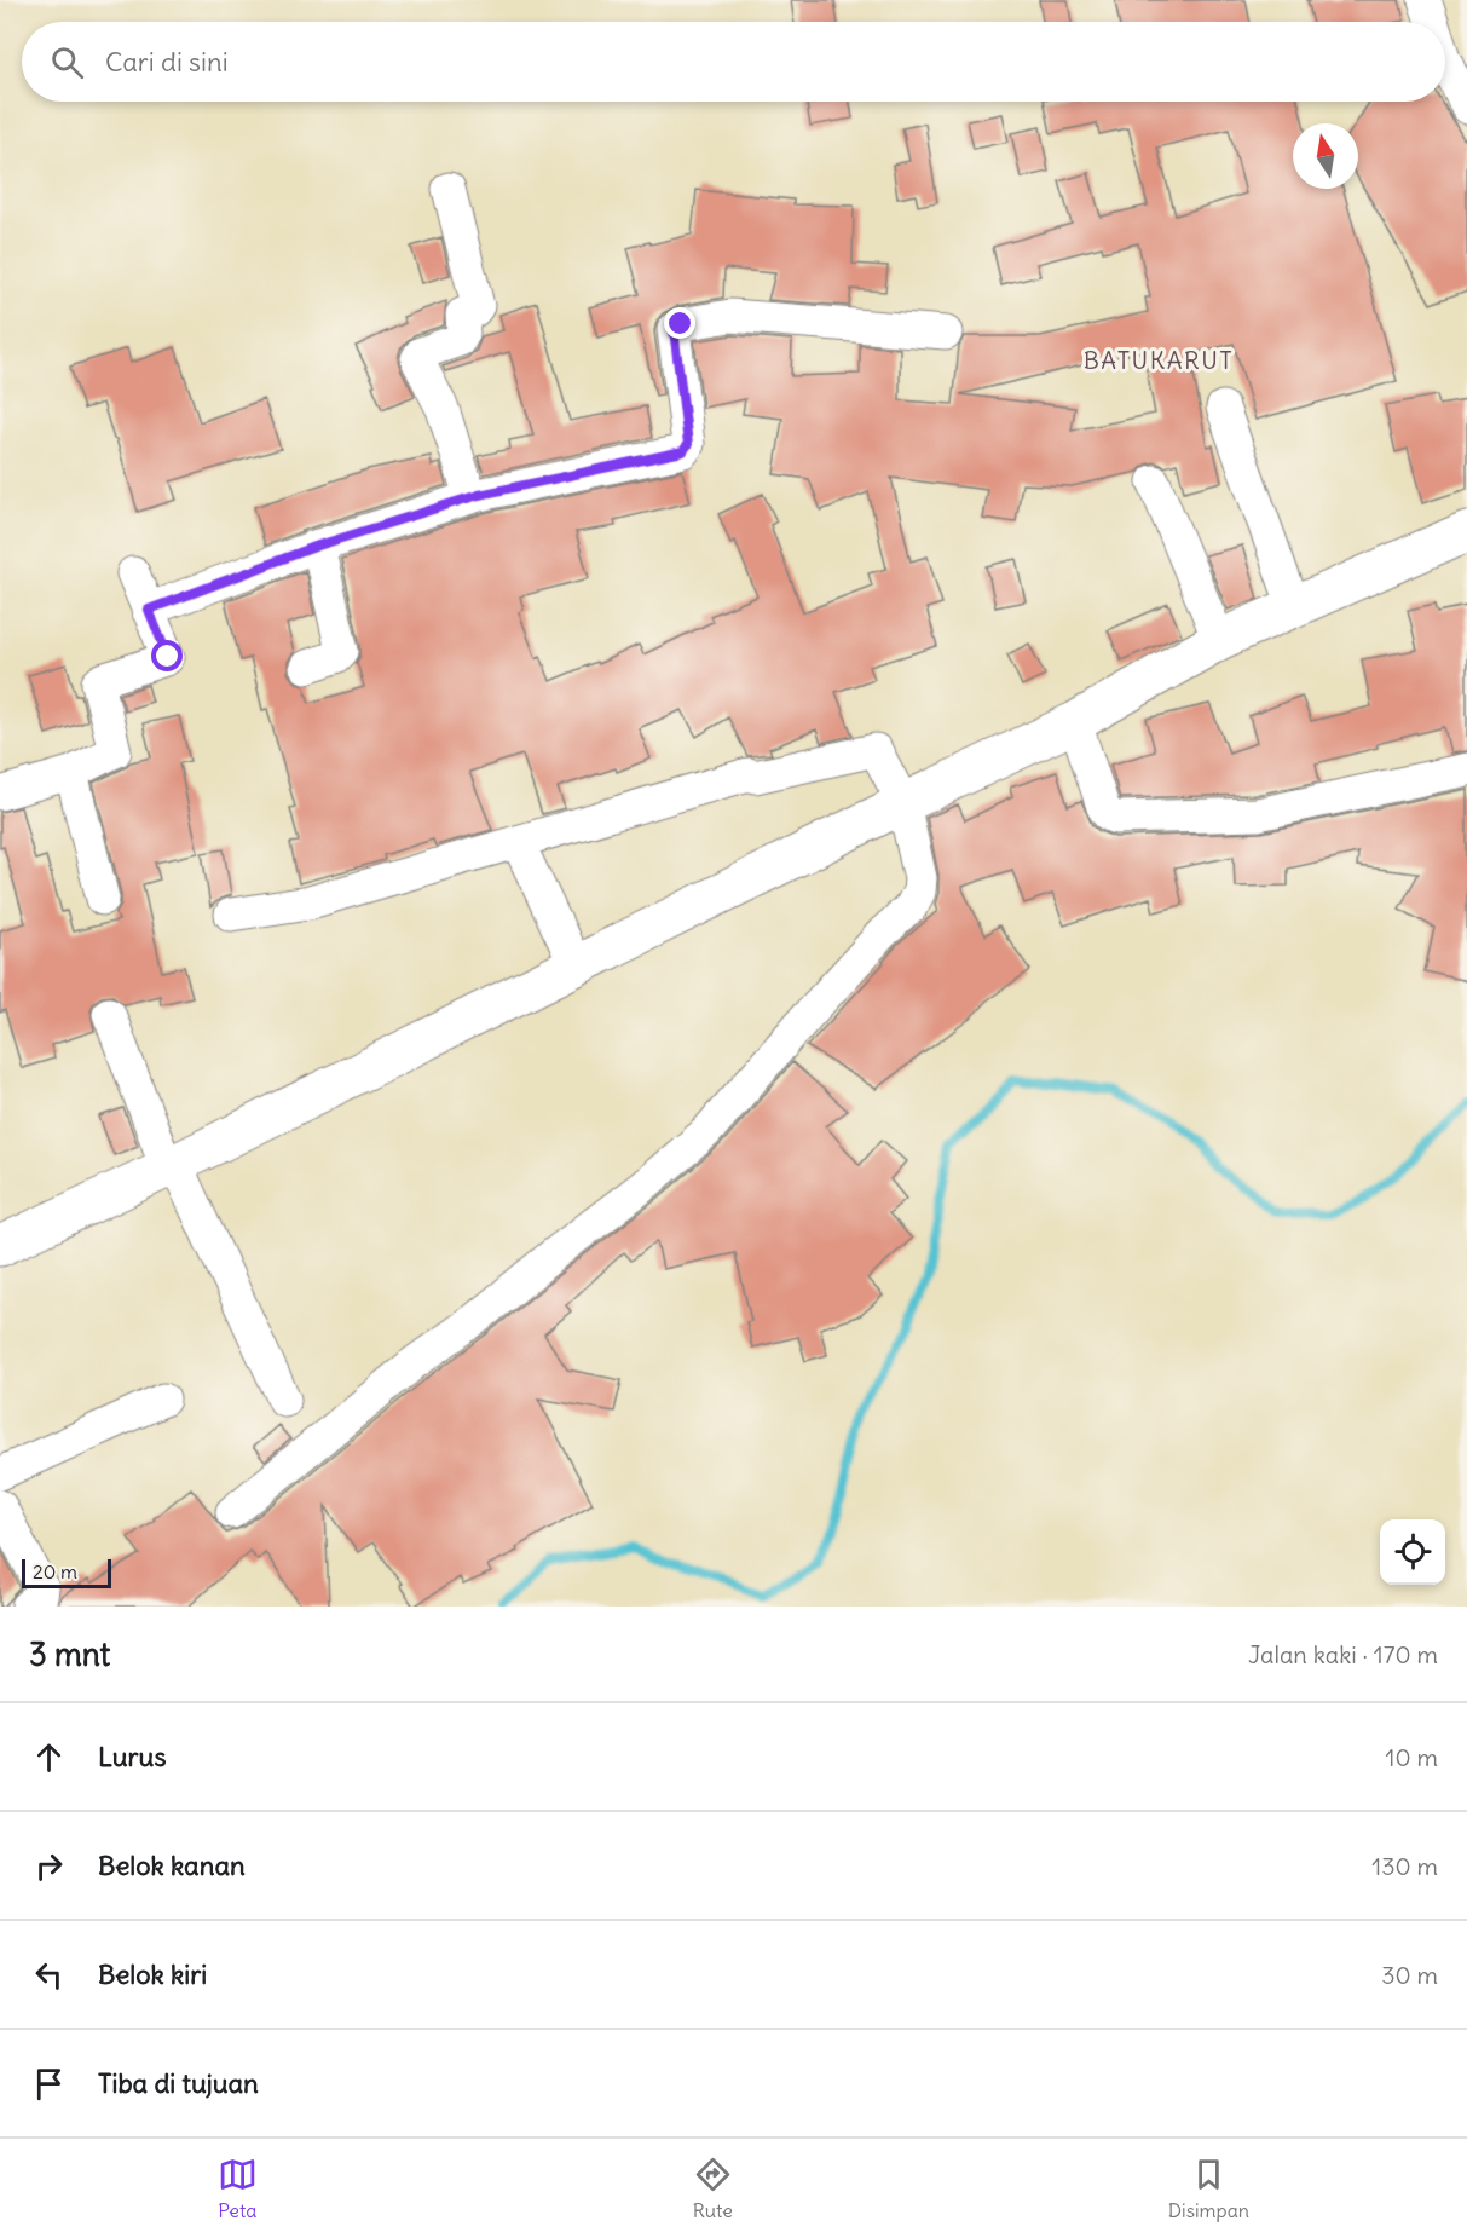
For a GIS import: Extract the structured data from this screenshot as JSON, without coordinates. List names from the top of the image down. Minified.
{"districts":["BATUKARUT"],"scale_bar":"20 m","north":"top","page":{"search":"Cari di sini","scale":"20 m","heading":["3 mnt","Jalan kaki · 170 m"],"list":[["Lurus","10 m"],["Belok kanan","130 m"],["Belok kiri","30 m"],"Tiba di tujuan"],"nav":["Peta","Rute","Disimpan"]}}
